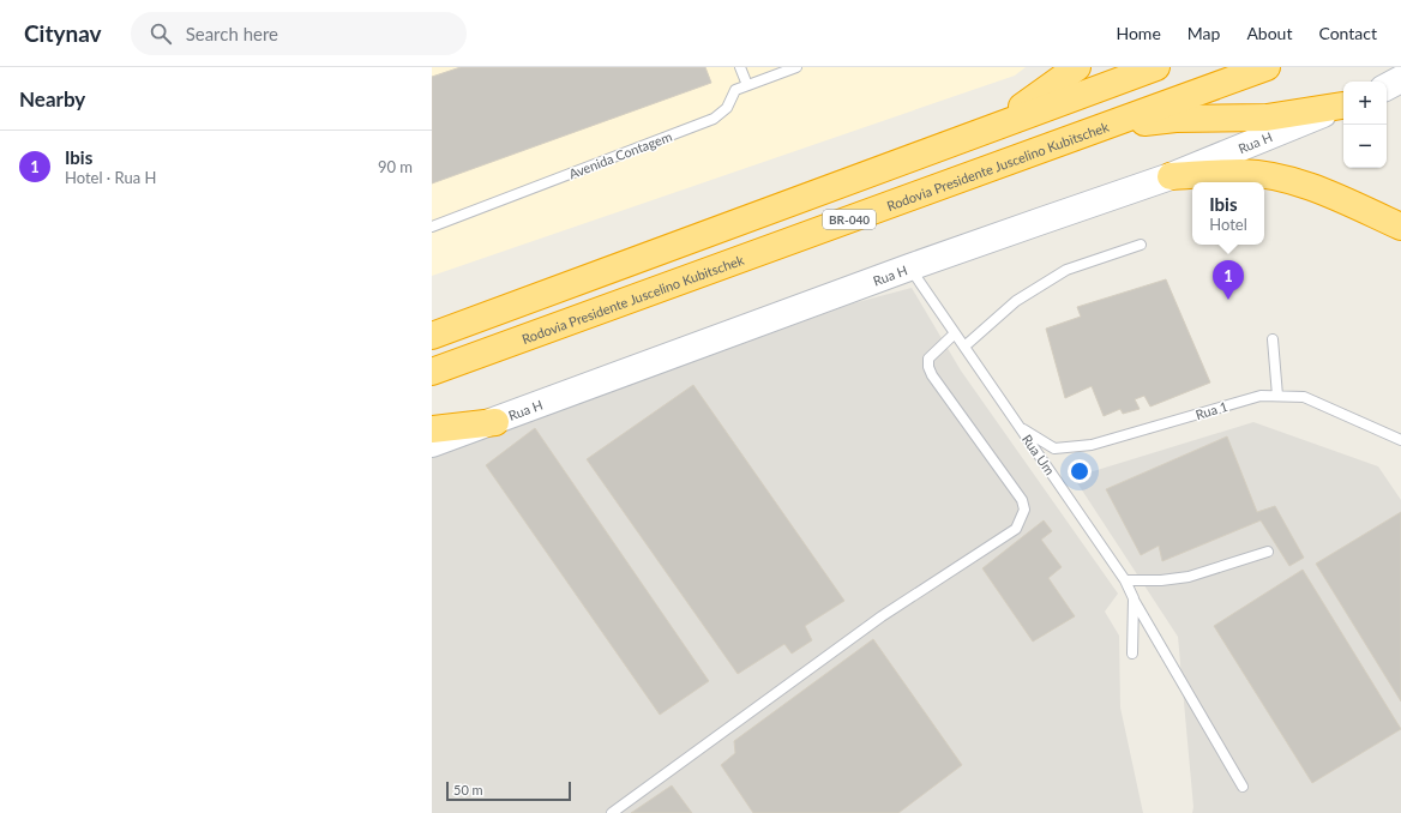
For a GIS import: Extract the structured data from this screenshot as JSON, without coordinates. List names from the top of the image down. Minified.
{"streets":{"highway":["Rodovia Presidente Juscelino Kubitschek","BR-040"],"main road":["Rua H"],"lane":["Avenida Contagem","Rua 1","Rua Um"]},"crossings":[["Rua H","Rua Um"],["Rua 1","Rua Um"]],"scale_bar":"50 m","page":{"header":"Citynav","search":"Search here","nav":["Home","Map","About","Contact"],"heading":"Nearby","map_buttons":["+","−"],"list":[{"mark":"1","name":"Ibis","note":"Hotel · Rua H","value":"90 m"}],"popup":["Ibis","Hotel"],"pins":"1","scale":"50 m"}}
